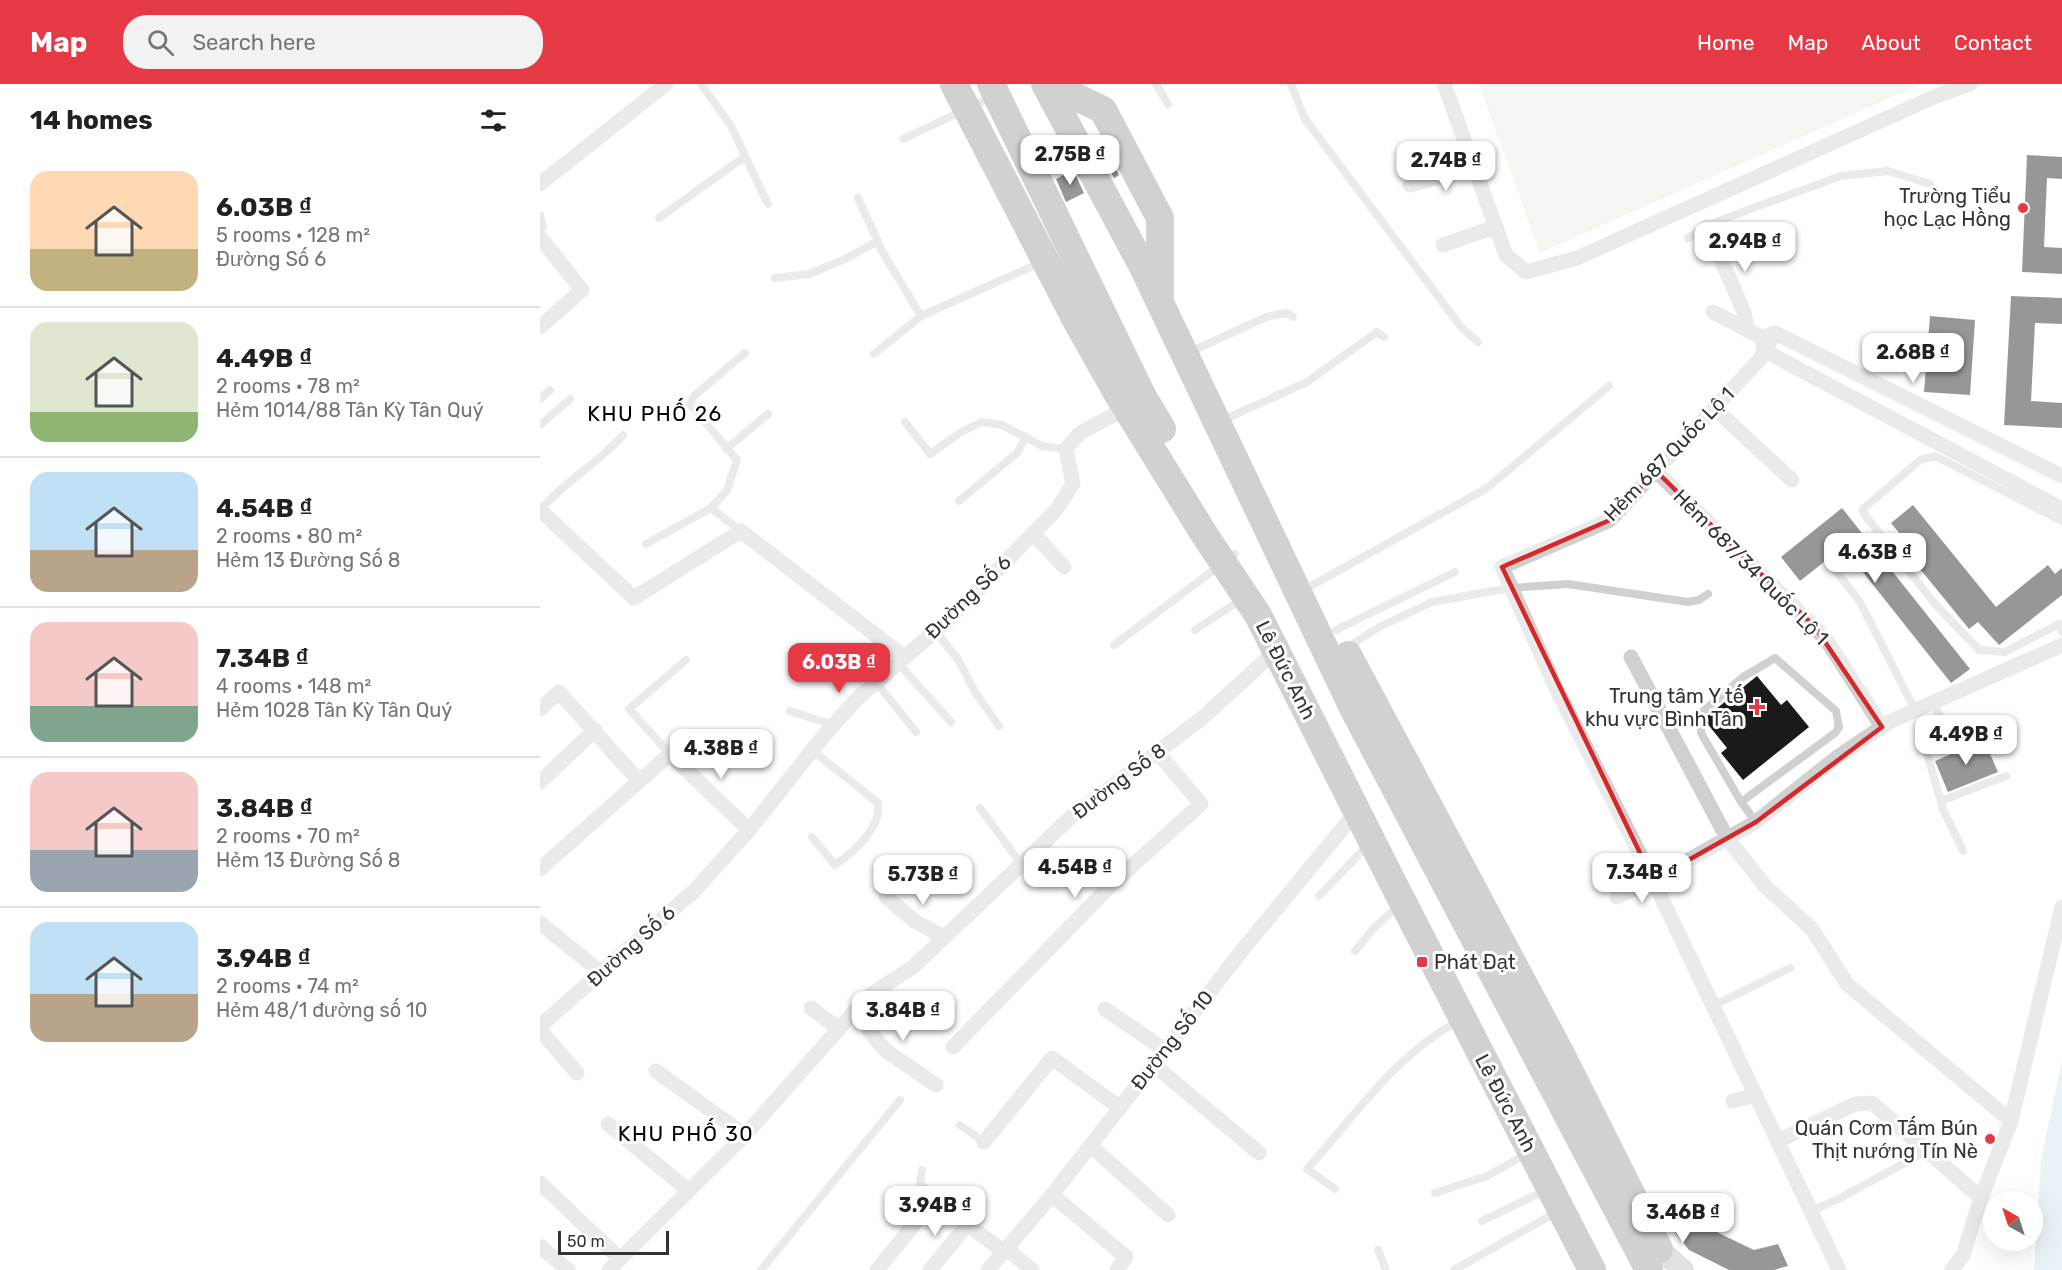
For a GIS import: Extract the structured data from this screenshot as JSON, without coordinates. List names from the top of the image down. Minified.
{"streets":{"highway":["Lê Đức Anh"],"street":["Hẻm 687 Quốc Lộ 1","Hẻm 687/34 Quốc Lộ 1","Đường Số 6","Đường Số 8","Đường Số 10"]},"crossings":[["Hẻm 687 Quốc Lộ 1","Hẻm 687/34 Quốc Lộ 1"],["Lê Đức Anh","Đường Số 8"],["Lê Đức Anh","Đường Số 10"]],"districts":["KHU PHỐ 26","KHU PHỐ 30"],"places":{"other":["Trường Tiểu học Lạc Hồng","Quán Cơm Tấm Bún Thịt nướng Tín Nè"],"health":["Trung tâm Y tế khu vực Bình Tân"],"transit":["Phát Đạt"]},"scale_bar":"50 m","north":"top left","page":{"header":"Map","search":"Search here","nav":["Home","Map","About","Contact"],"heading":"14 homes","price":["2.75B ₫","2.74B ₫","2.94B ₫","2.68B ₫","4.63B ₫","6.03B ₫","4.49B ₫","4.38B ₫","4.54B ₫","7.34B ₫","5.73B ₫","3.84B ₫","3.94B ₫","3.46B ₫"],"list":[{"name":"6.03B ₫","note":"5 rooms · 128 m² · Đường Số 6"},{"name":"4.49B ₫","note":"2 rooms · 78 m² · Hẻm 1014/88 Tân Kỳ Tân Quý"},{"name":"4.54B ₫","note":"2 rooms · 80 m² · Hẻm 13 Đường Số 8"},{"name":"7.34B ₫","note":"4 rooms · 148 m² · Hẻm 1028 Tân Kỳ Tân Quý"},{"name":"3.84B ₫","note":"2 rooms · 70 m² · Hẻm 13 Đường Số 8"},{"name":"3.94B ₫","note":"2 rooms · 74 m² · Hẻm 48/1 đường số 10"}],"scale":"50 m"}}
